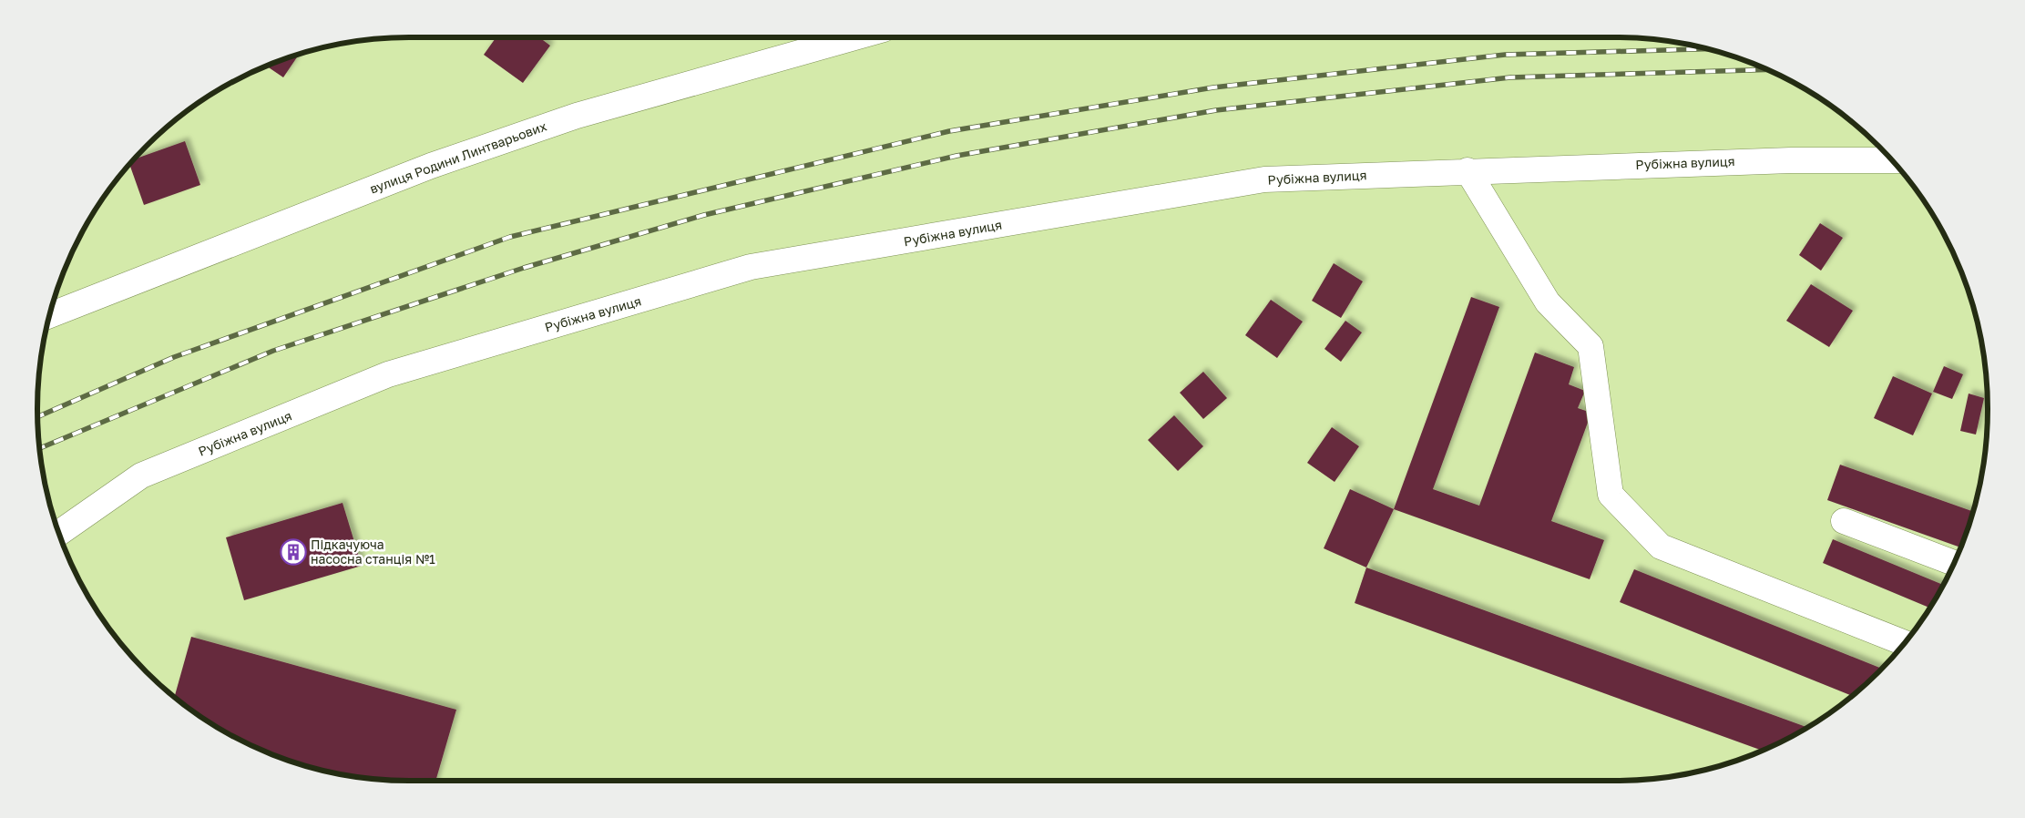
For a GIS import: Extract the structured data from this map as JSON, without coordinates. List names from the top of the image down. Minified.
{"streets":{"street":["вулиця Родини Линтварьових","Рубіжна вулиця"]},"places":{"building":["Підкачуюча насосна станція №1"]}}
